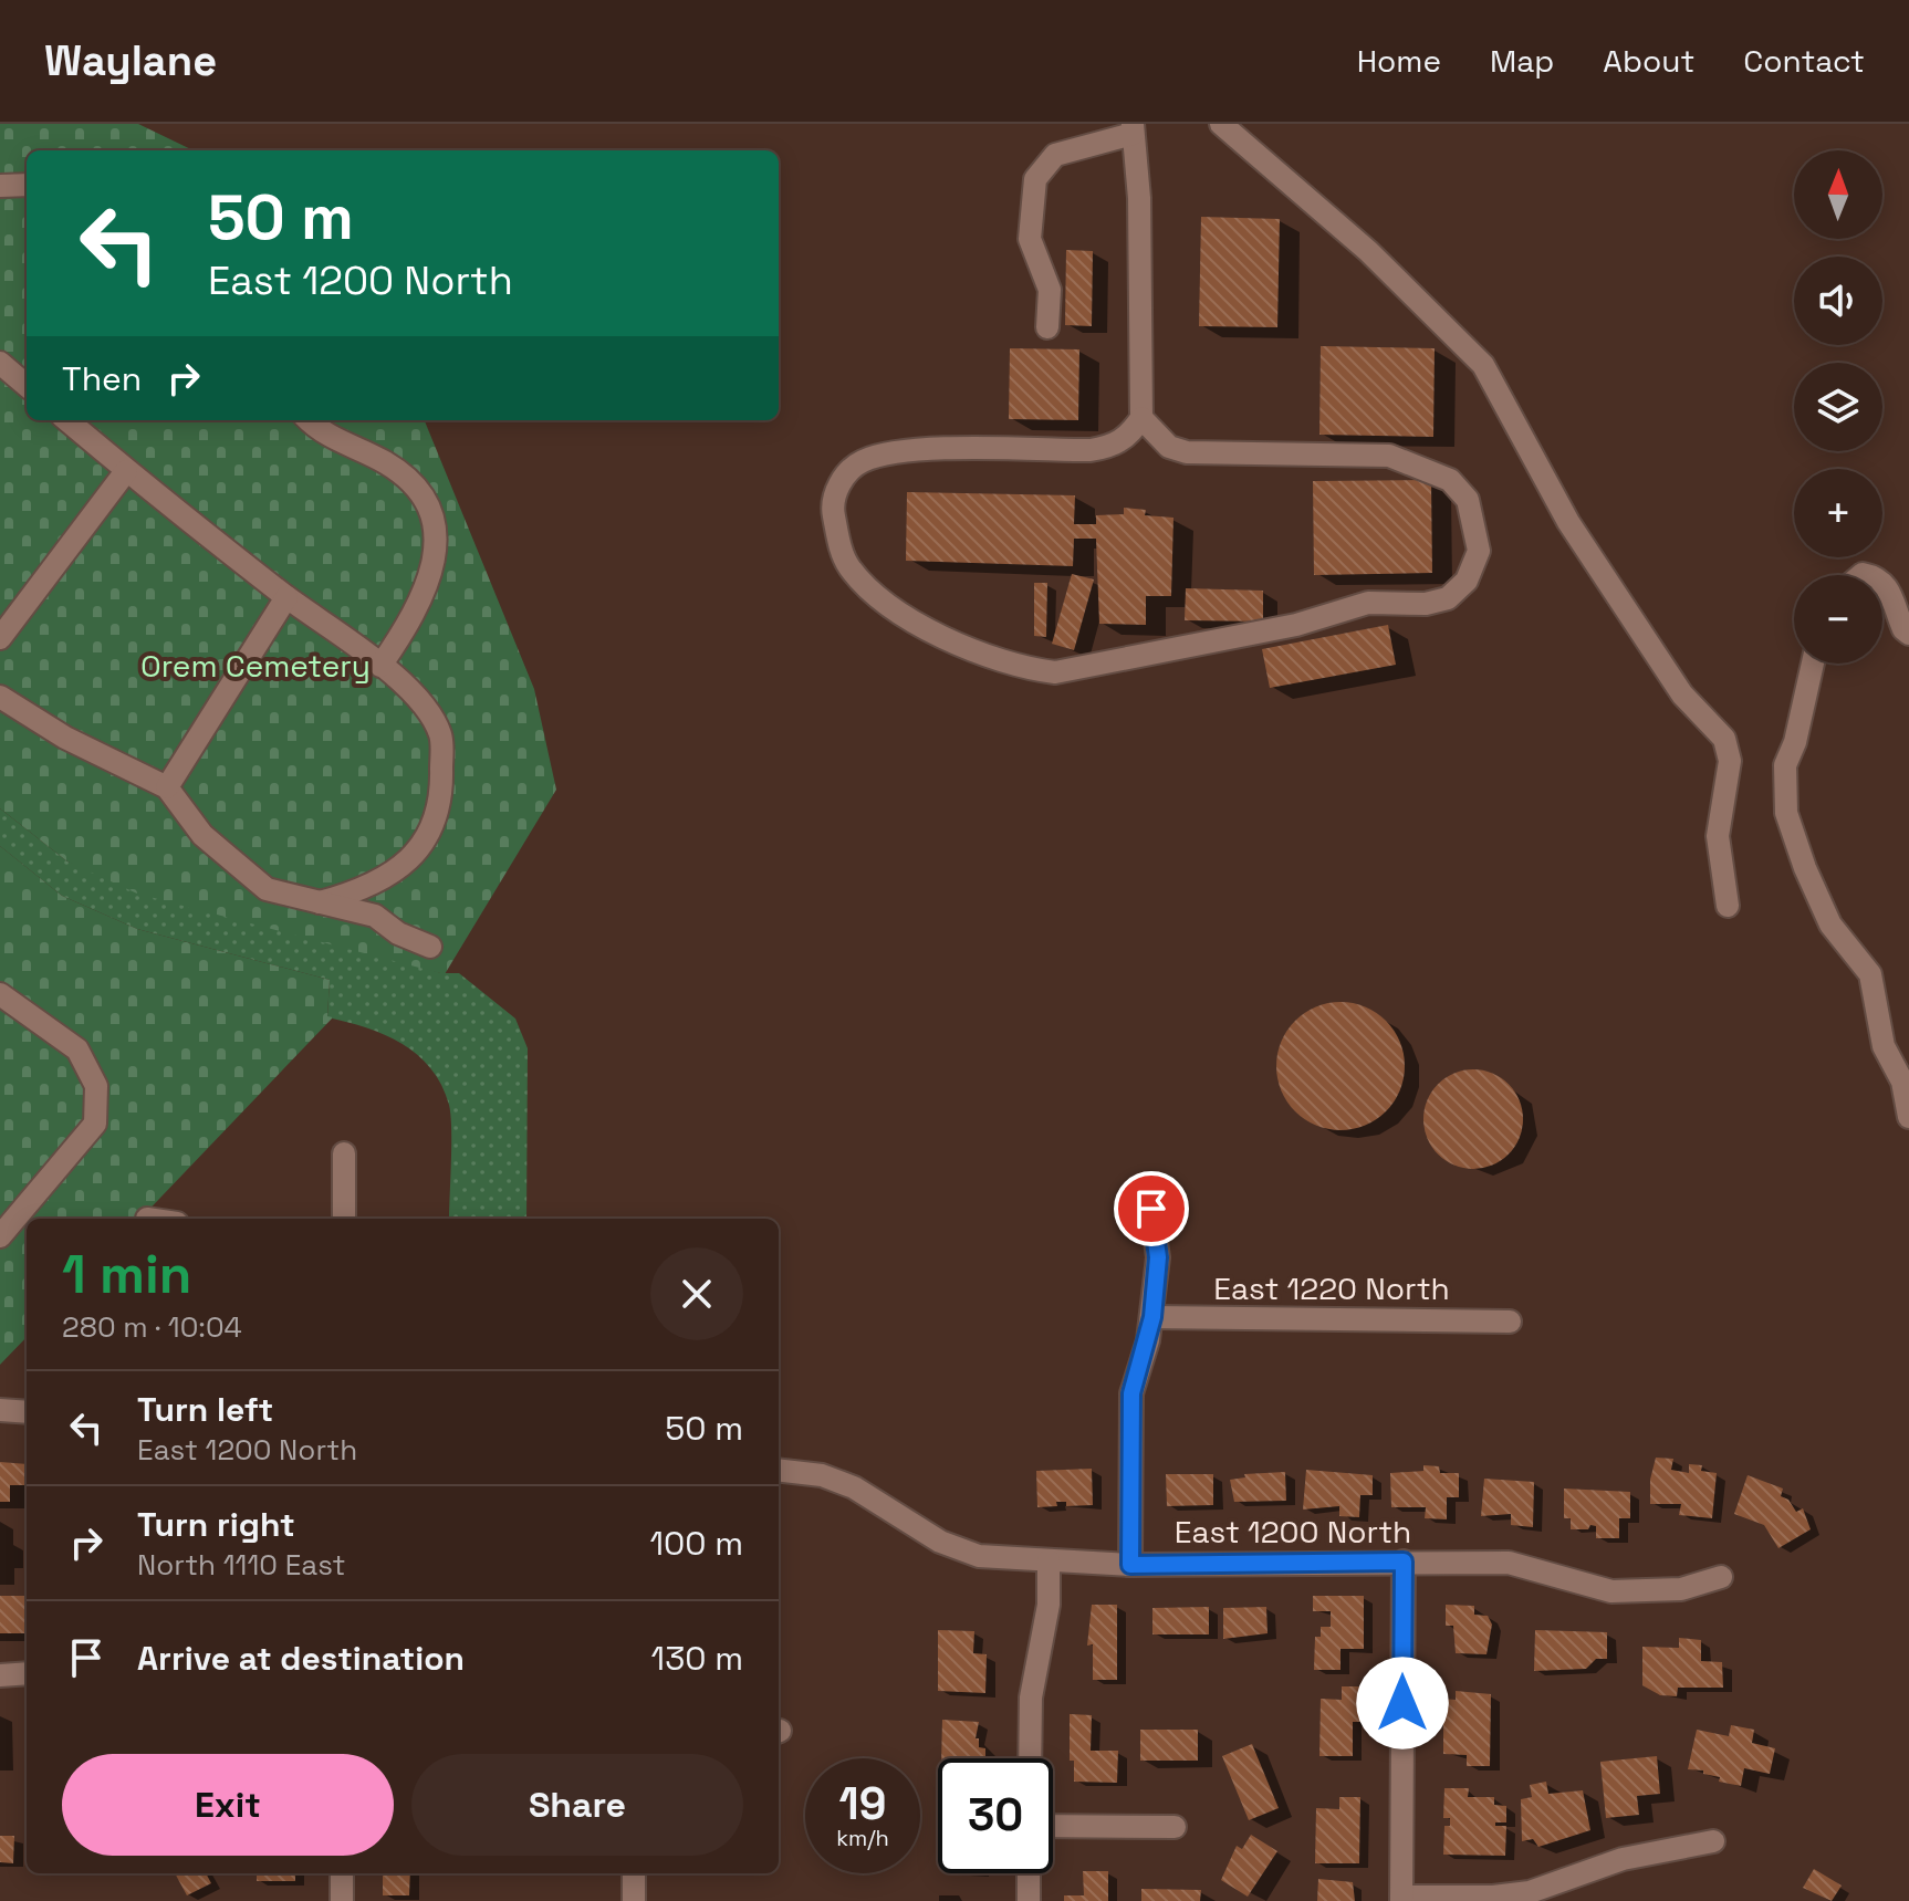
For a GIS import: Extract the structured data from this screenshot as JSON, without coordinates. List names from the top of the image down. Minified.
{"streets":{"street":["East 1220 North","East 1200 North"]},"parks":["Orem Cemetery"],"north":"top","page":{"header":"Waylane","nav":["Home","Map","About","Contact"],"map_buttons":["+","−"],"turn":["50 m","East 1200 North"],"then":"Then","heading":["1 min","280 m · 10:04"],"list":[{"name":"Turn left","note":"East 1200 North","value":"50 m"},{"name":"Turn right","note":"North 1110 East","value":"100 m"},{"name":"Arrive at destination","value":"130 m"}],"buttons":["Exit","Share"],"speed":"19 km/h","limit":"30"}}
